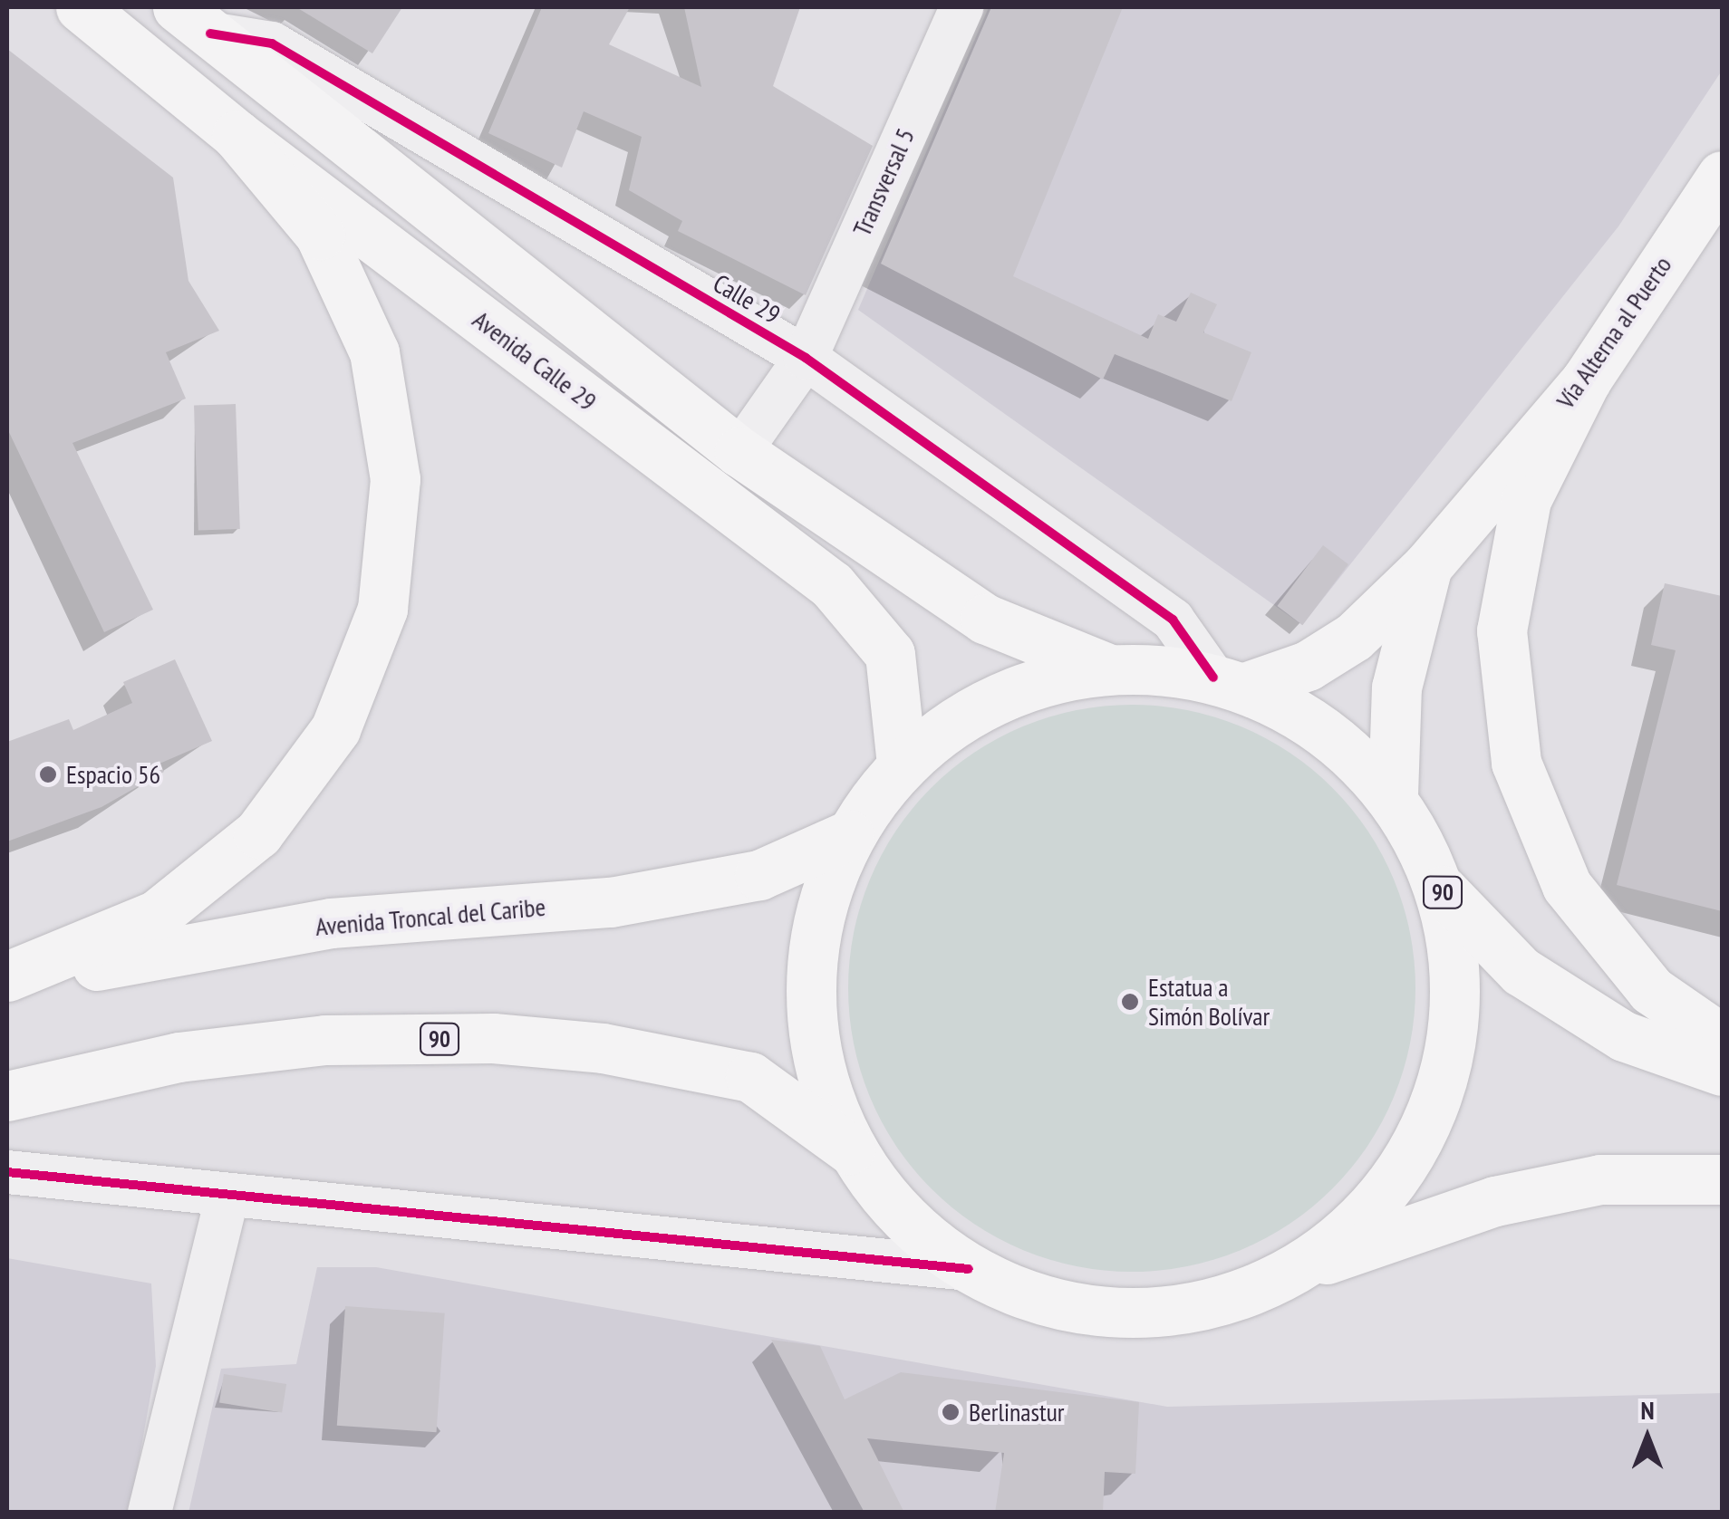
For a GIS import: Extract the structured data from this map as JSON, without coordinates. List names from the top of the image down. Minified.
{"streets":{"main road":["Vía Alterna al Puerto","Avenida Calle 29","90","Avenida Troncal del Caribe"],"street":["Transversal 5","Calle 29"]},"crossings":[["Transversal 5","Calle 29"],["Calle 29","Vía Alterna al Puerto"],["Calle 29","90"],["Vía Alterna al Puerto","90"],["Avenida Calle 29","90"],["90","Avenida Troncal del Caribe"]],"places":["Espacio 56","Estatua a Simón Bolívar","Berlinastur"],"north":"top"}
